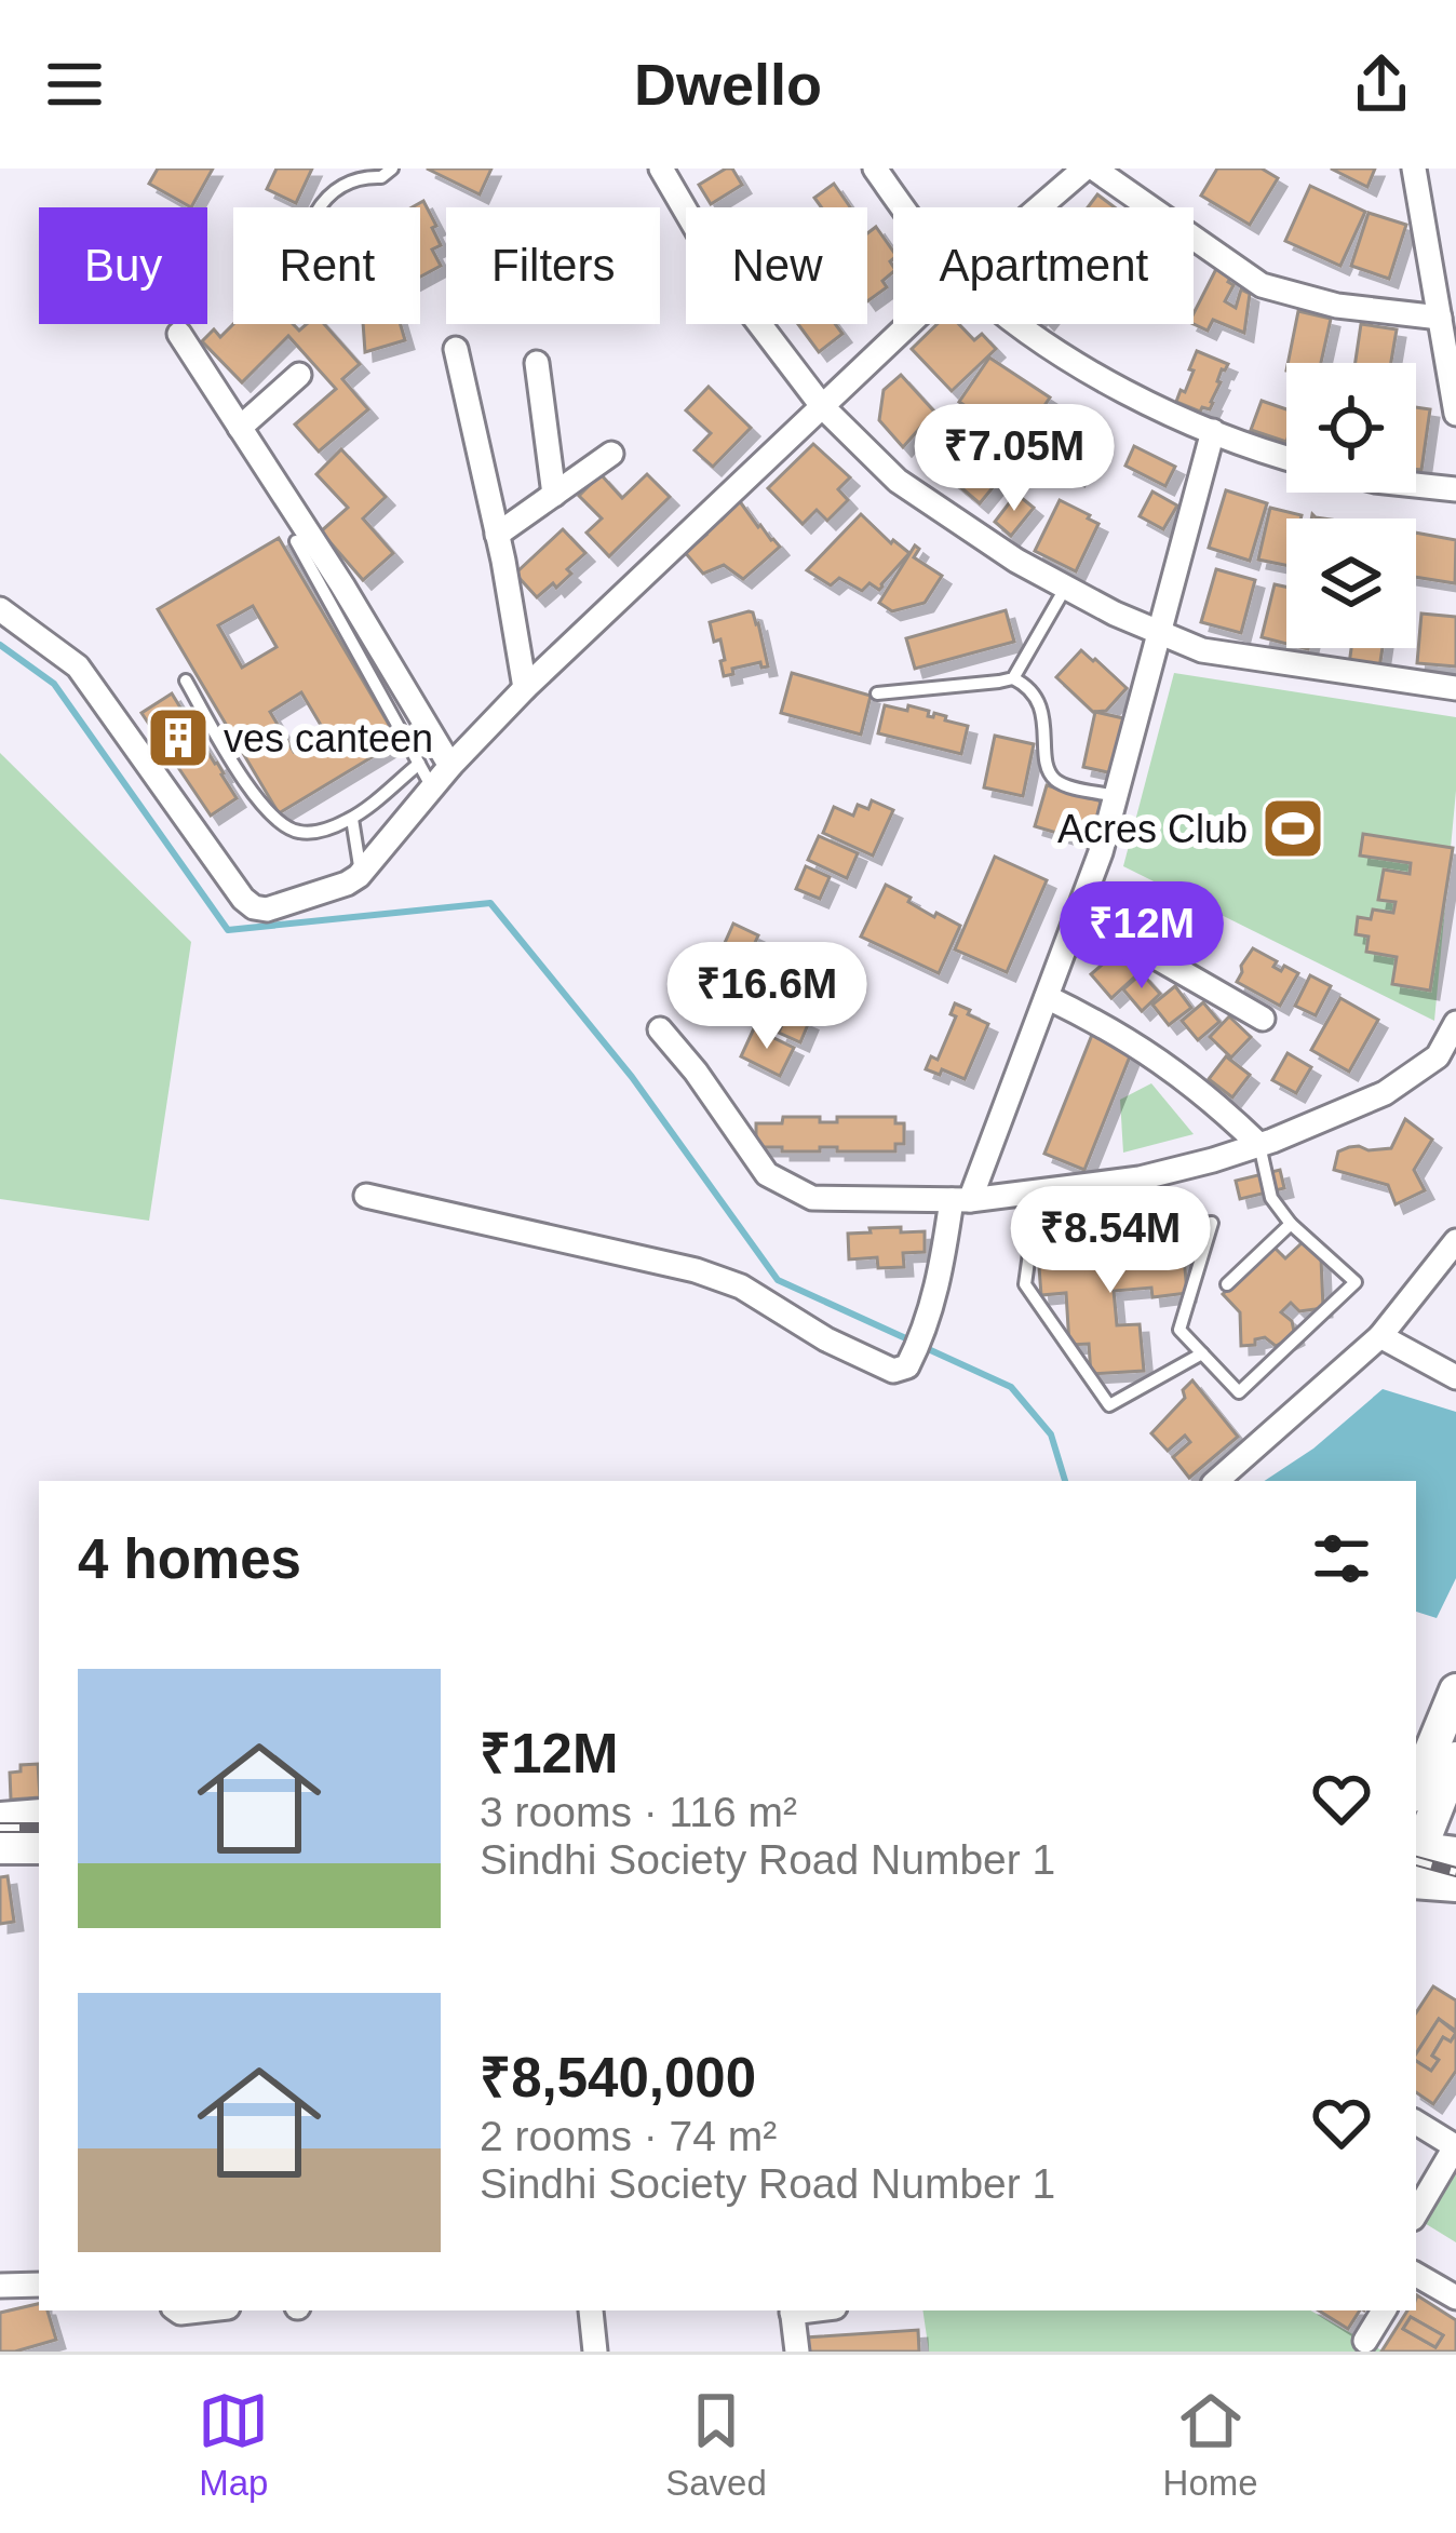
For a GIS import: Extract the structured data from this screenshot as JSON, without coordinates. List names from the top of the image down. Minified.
{"places":{"building":["ves canteen"],"sports":["Acres Club"]},"page":{"header":"Dwello","chip":["Buy","Rent","Filters","New","Apartment"],"price":["₹7.05M","₹12M","₹16.6M","₹8.54M"],"heading":"4 homes","list":[{"name":"₹12M","note":"3 rooms · 116 m² · Sindhi Society Road Number 1"},{"name":"₹8,540,000","note":"2 rooms · 74 m² · Sindhi Society Road Number 1"}],"tabs":["Map","Saved","Home"]}}
